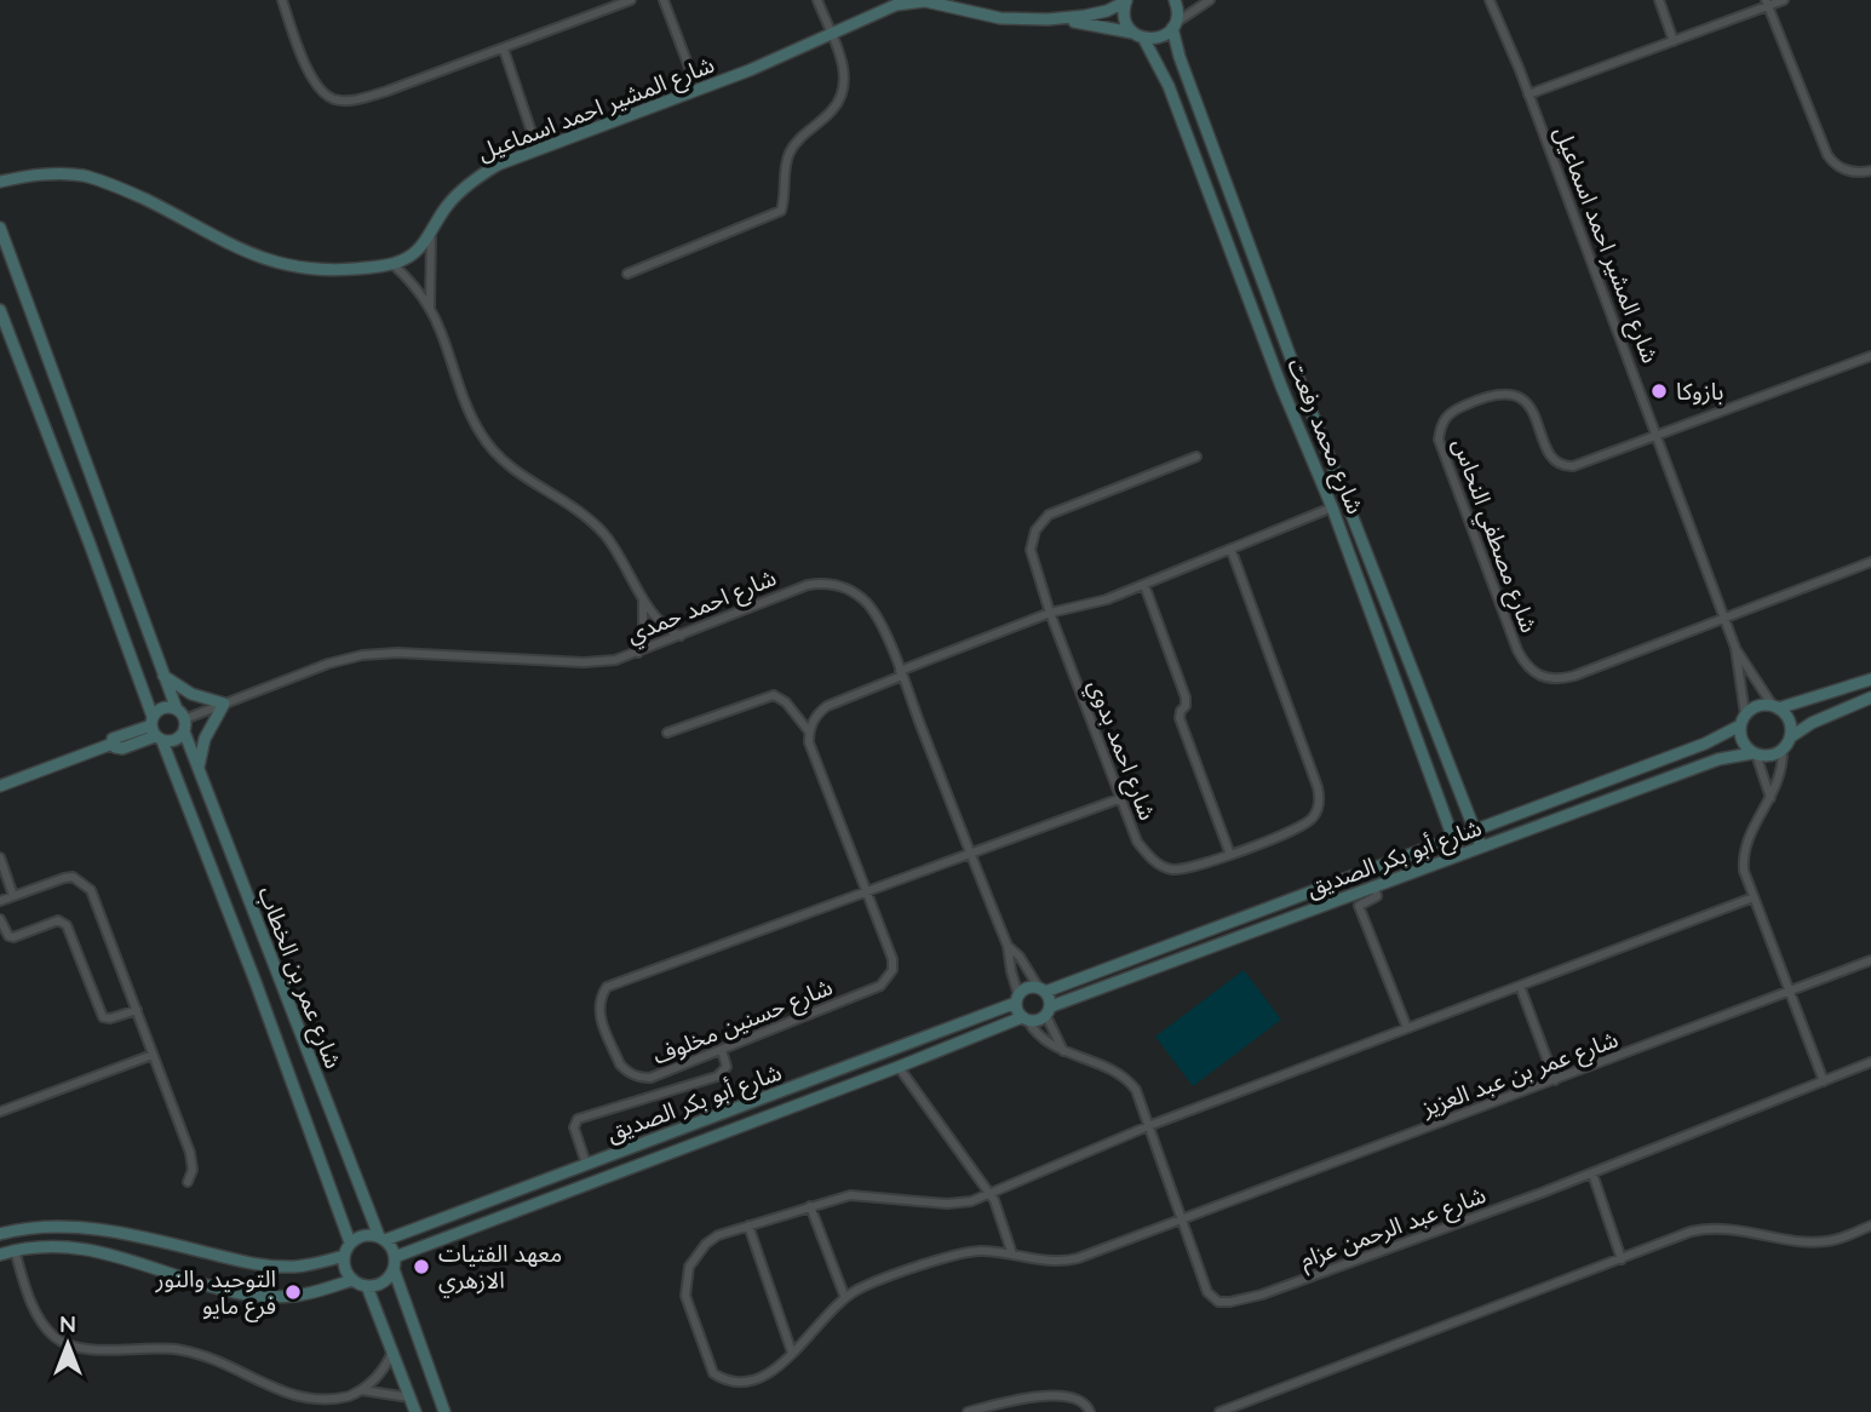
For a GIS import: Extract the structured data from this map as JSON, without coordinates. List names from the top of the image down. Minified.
{"streets":{"street":["شارع المشير احمد اسماعيل","شارع محمد رفعت","شارع مصطفي النحاس","شارع احمد حمدي","شارع احمد بدوي","شارع أبو بكر الصديق","شارع عمر بن الخطاب","شارع حسنين مخلوف","شارع عمر بن عبد العزيز","شارع عبد الرحمن عزام"]},"crossings":[["شارع المشير احمد اسماعيل","شارع محمد رفعت"],["شارع المشير احمد اسماعيل","شارع مصطفي النحاس"],["شارع المشير احمد اسماعيل","شارع أبو بكر الصديق"],["شارع محمد رفعت","شارع أبو بكر الصديق"],["شارع احمد حمدي","شارع أبو بكر الصديق"],["شارع احمد حمدي","شارع عمر بن الخطاب"],["شارع احمد حمدي","شارع عبد الرحمن عزام"],["شارع أبو بكر الصديق","شارع عمر بن الخطاب"],["شارع أبو بكر الصديق","شارع عبد الرحمن عزام"],["شارع عمر بن عبد العزيز","شارع عبد الرحمن عزام"]],"places":["بازوكا","معهد الفتيات الازهري","التوحيد والنور فرع مايو"],"north":"top"}
